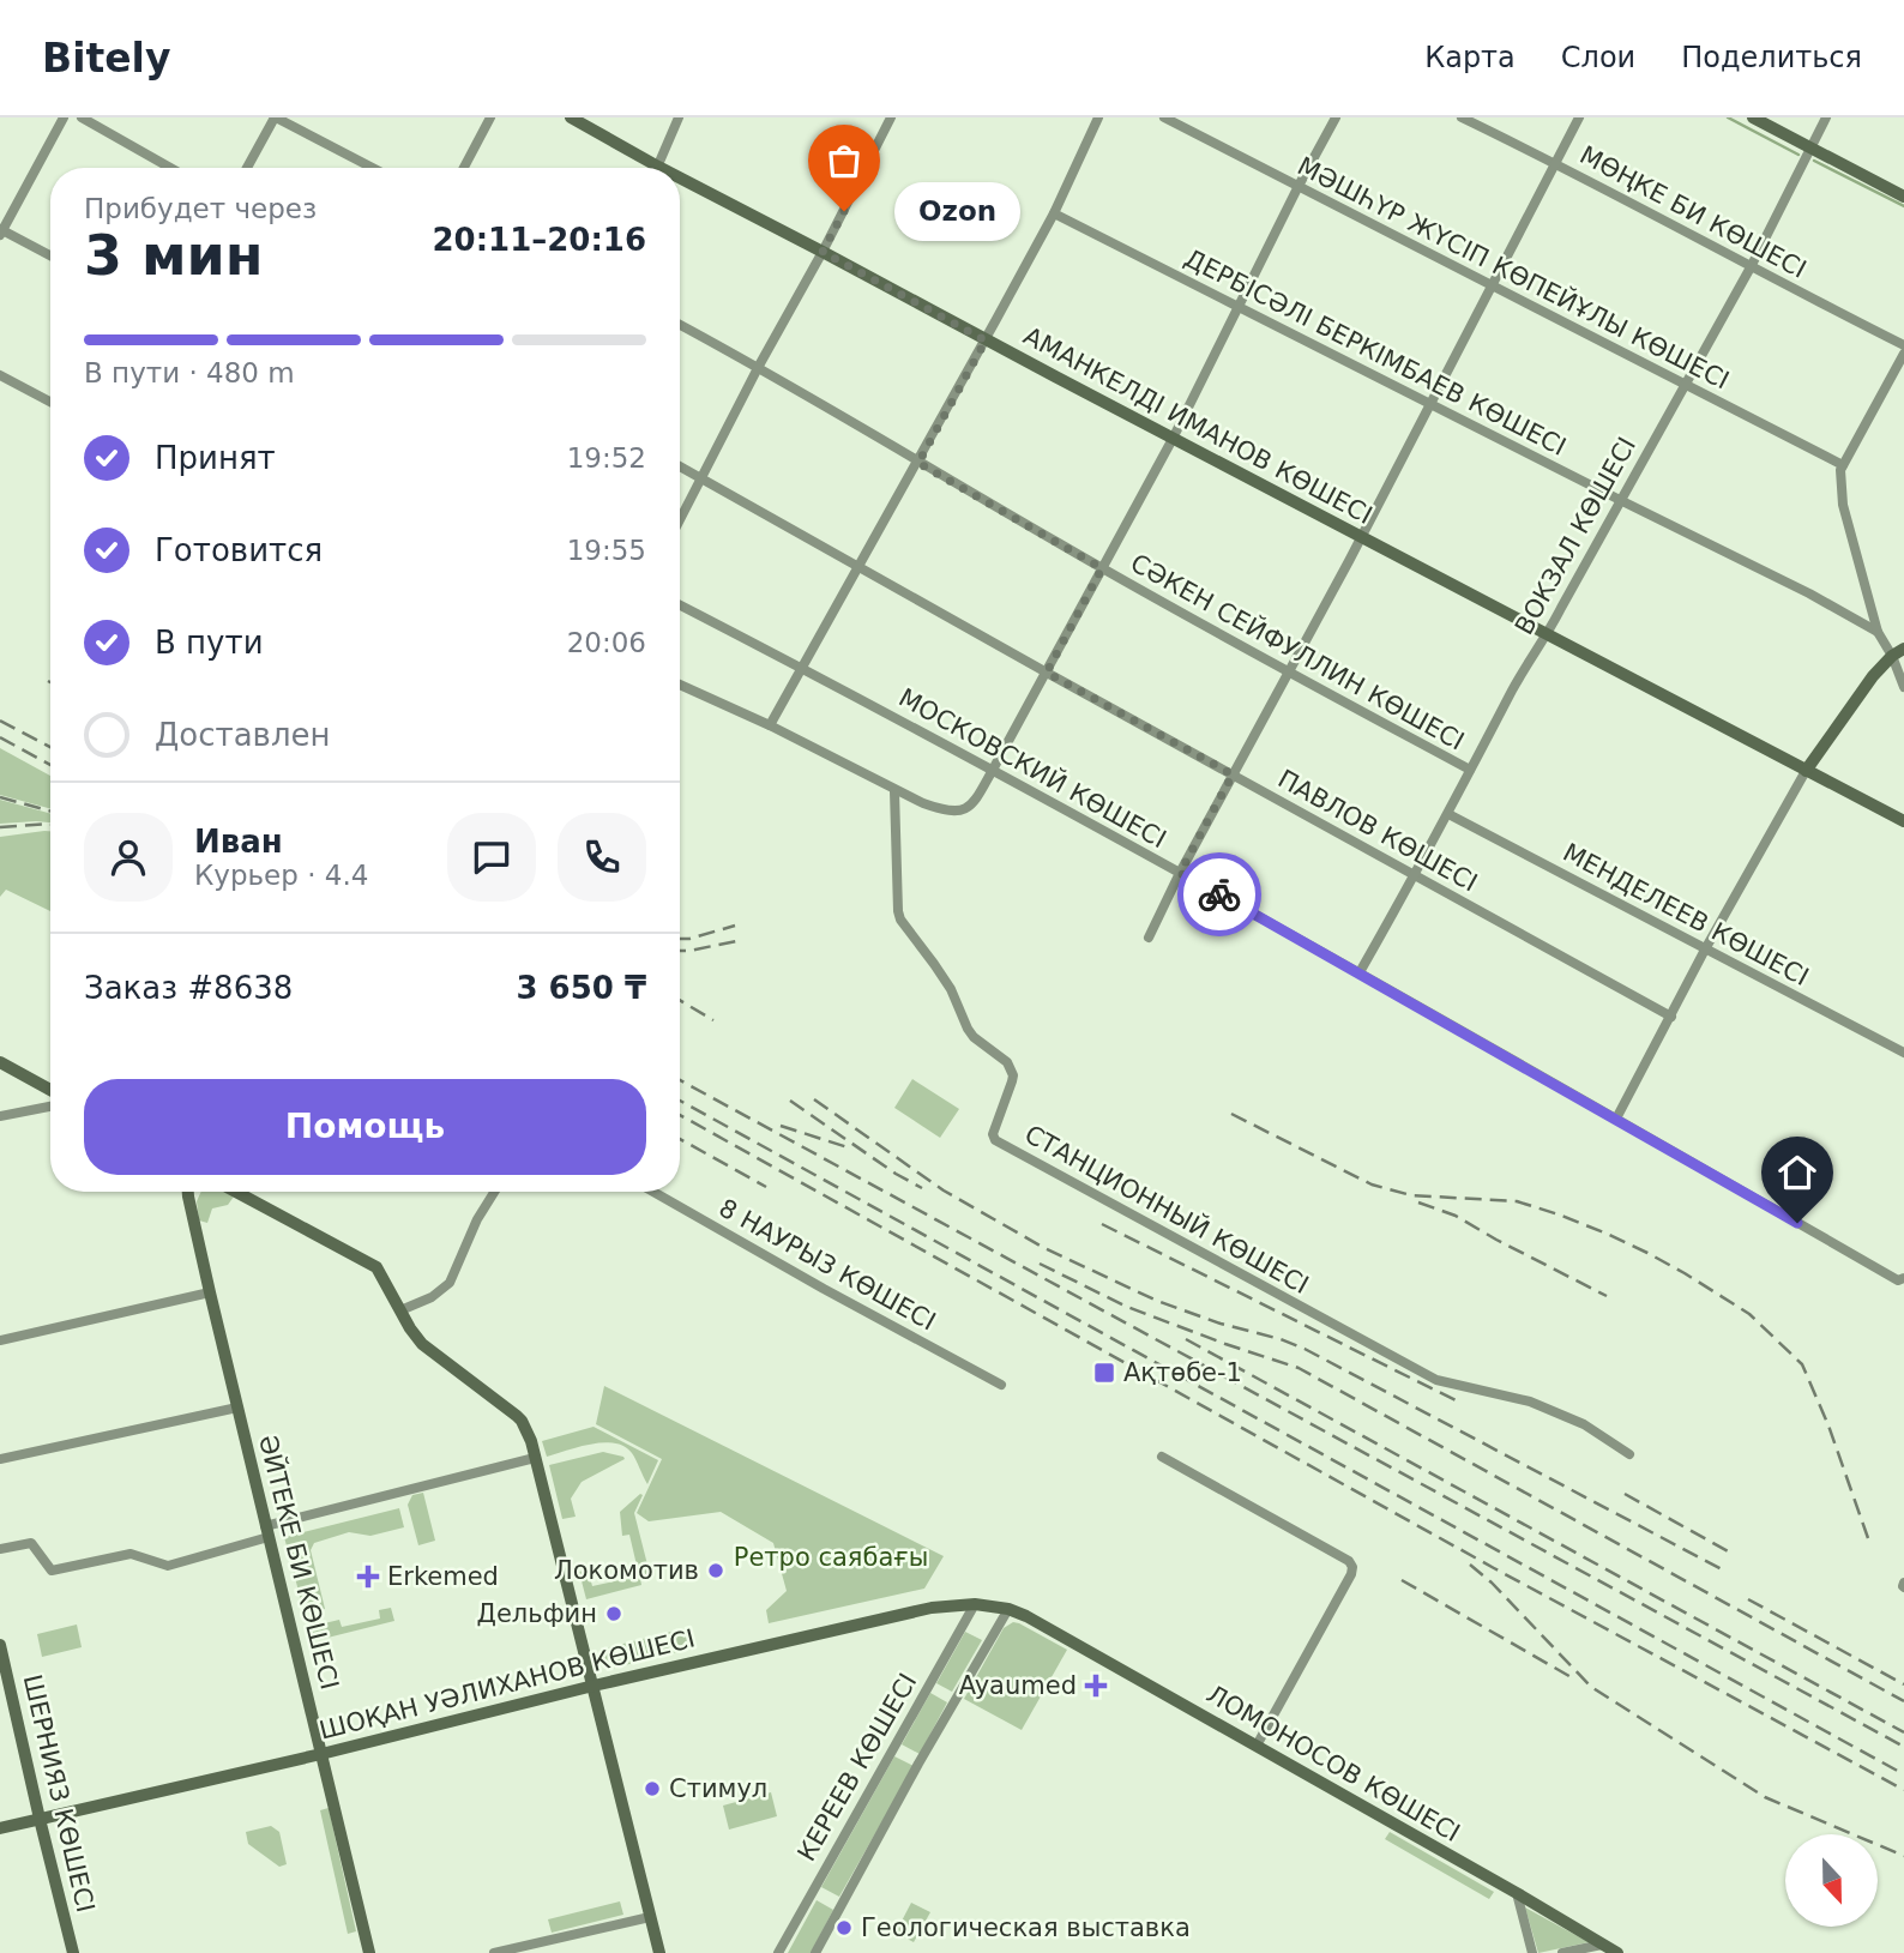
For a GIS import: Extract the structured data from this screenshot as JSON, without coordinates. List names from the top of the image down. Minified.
{"streets":{"street":["МӨҢКЕ БИ КӨШЕСІ","МӘШҺҮР ЖҮСІП КӨПЕЙҰЛЫ КӨШЕСІ","ДЕРБІСӘЛІ БЕРКІМБАЕВ КӨШЕСІ","АМАНКЕЛДІ ИМАНОВ КӨШЕСІ","ВОКЗАЛ КӨШЕСІ","СӘКЕН СЕЙФУЛЛИН КӨШЕСІ","МОСКОВСКИЙ КӨШЕСІ","ПАВЛОВ КӨШЕСІ","МЕНДЕЛЕЕВ КӨШЕСІ","СТАНЦИОННЫЙ КӨШЕСІ","8 НАУРЫЗ КӨШЕСІ","ӘЙТЕКЕ БИ КӨШЕСІ","ШОҚАН УӘЛИХАНОВ КӨШЕСІ","ЛОМОНОСОВ КӨШЕСІ","КЕРЕЕВ КӨШЕСІ","ШЕРНИЯЗ КӨШЕСІ"]},"crossings":[["МӨҢКЕ БИ КӨШЕСІ","ВОКЗАЛ КӨШЕСІ"],["МӘШҺҮР ЖҮСІП КӨПЕЙҰЛЫ КӨШЕСІ","ВОКЗАЛ КӨШЕСІ"],["ДЕРБІСӘЛІ БЕРКІМБАЕВ КӨШЕСІ","ВОКЗАЛ КӨШЕСІ"],["АМАНКЕЛДІ ИМАНОВ КӨШЕСІ","ВОКЗАЛ КӨШЕСІ"],["ВОКЗАЛ КӨШЕСІ","СӘКЕН СЕЙФУЛЛИН КӨШЕСІ"],["ВОКЗАЛ КӨШЕСІ","МОСКОВСКИЙ КӨШЕСІ"],["ВОКЗАЛ КӨШЕСІ","ПАВЛОВ КӨШЕСІ"],["ВОКЗАЛ КӨШЕСІ","МЕНДЕЛЕЕВ КӨШЕСІ"],["ӘЙТЕКЕ БИ КӨШЕСІ","ШОҚАН УӘЛИХАНОВ КӨШЕСІ"],["ШОҚАН УӘЛИХАНОВ КӨШЕСІ","ЛОМОНОСОВ КӨШЕСІ"],["ШОҚАН УӘЛИХАНОВ КӨШЕСІ","КЕРЕЕВ КӨШЕСІ"],["ШОҚАН УӘЛИХАНОВ КӨШЕСІ","ШЕРНИЯЗ КӨШЕСІ"]],"parks":["Ретро саябағы"],"places":{"other":["Ozon","Локомотив","Дельфин","Стимул","Геологическая выставка"],"transit":["Ақтөбе-1"],"health":["Erkemed","Ayaumed"]},"north":"bottom","page":{"header":"Bitely","nav":["Карта","Слои","Поделиться"],"heading":["3 мин","Прибудет через","20:11–20:16"],"panel":["Иван","Курьер · 4.4","Заказ #8638","3 650 ₸"],"bubble":"Ozon","bar":"В пути · 480 m","list":[["Принят","19:52"],["Готовится","19:55"],["В пути","20:06"],"Доставлен"],"buttons":"Помощь"}}
